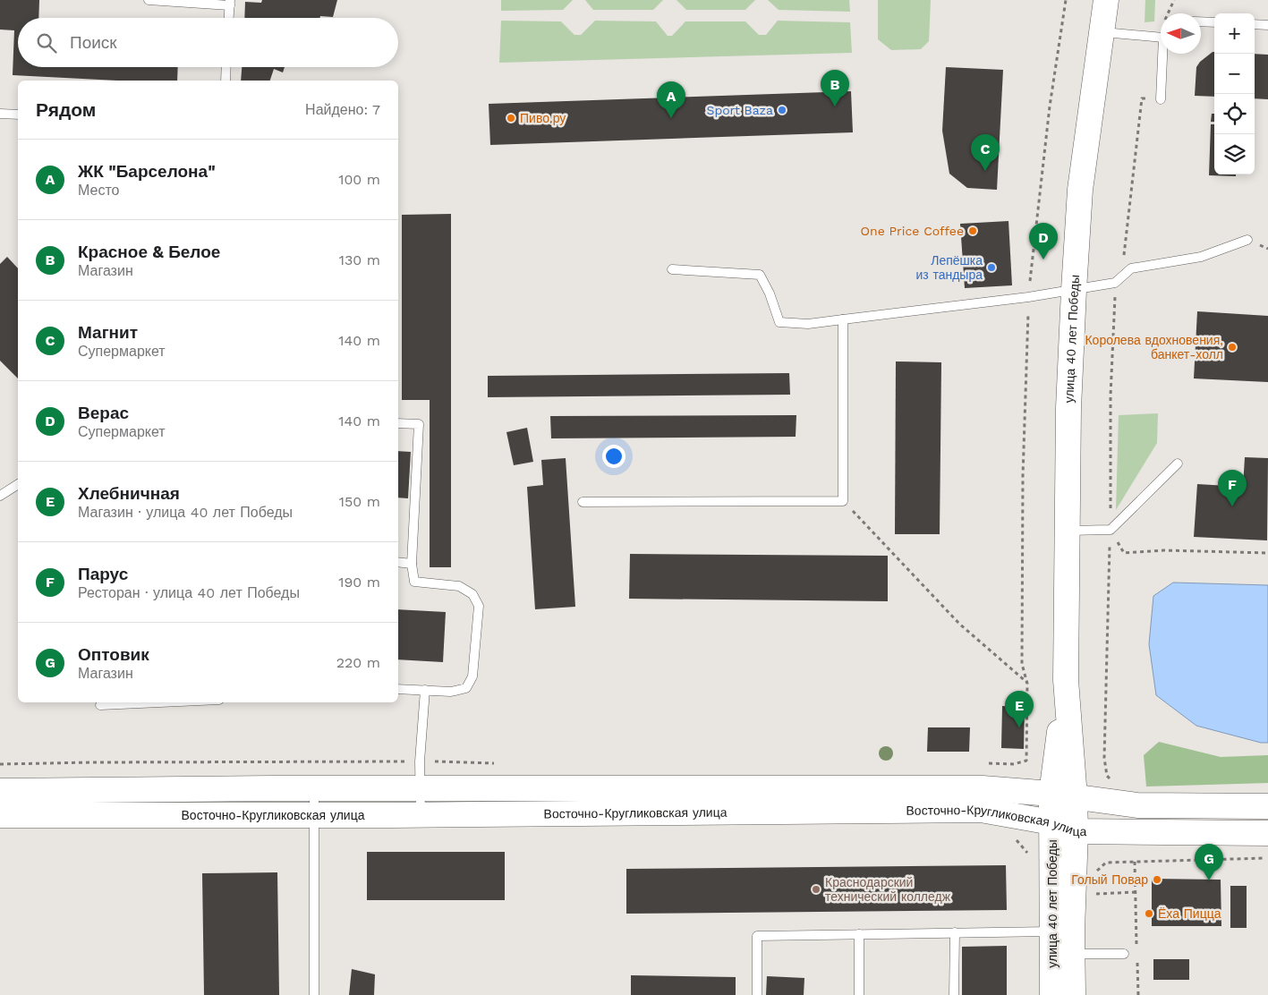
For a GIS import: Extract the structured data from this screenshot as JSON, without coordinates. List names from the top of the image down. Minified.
{"streets":{"street":["улица 40 лет Победы","Восточно-Кругликовская улица"]},"crossings":[["улица 40 лет Победы","Восточно-Кругликовская улица"]],"places":["Sport Baza","Пиво.ру","One Price Coffee","Лепёшка из тандыра","Королева вдохновения, банкет-холл","Голый Повар","Краснодарский технический колледж","Ёха Пицца"],"north":"left","page":{"map_buttons":["+","−"],"search":"Поиск","pins":["B","A","C","D","F","E","G"],"heading":["Рядом","Найдено: 7"],"list":[{"mark":"A","name":"ЖК \"Барселона\"","note":"Место","value":"100 m"},{"mark":"B","name":"Красное & Белое","note":"Магазин","value":"130 m"},{"mark":"C","name":"Магнит","note":"Супермаркет","value":"140 m"},{"mark":"D","name":"Верас","note":"Супермаркет","value":"140 m"},{"mark":"E","name":"Хлебничная","note":"Магазин · улица 40 лет Победы","value":"150 m"},{"mark":"F","name":"Парус","note":"Ресторан · улица 40 лет Победы","value":"190 m"},{"mark":"G","name":"Оптовик","note":"Магазин","value":"220 m"}]}}
